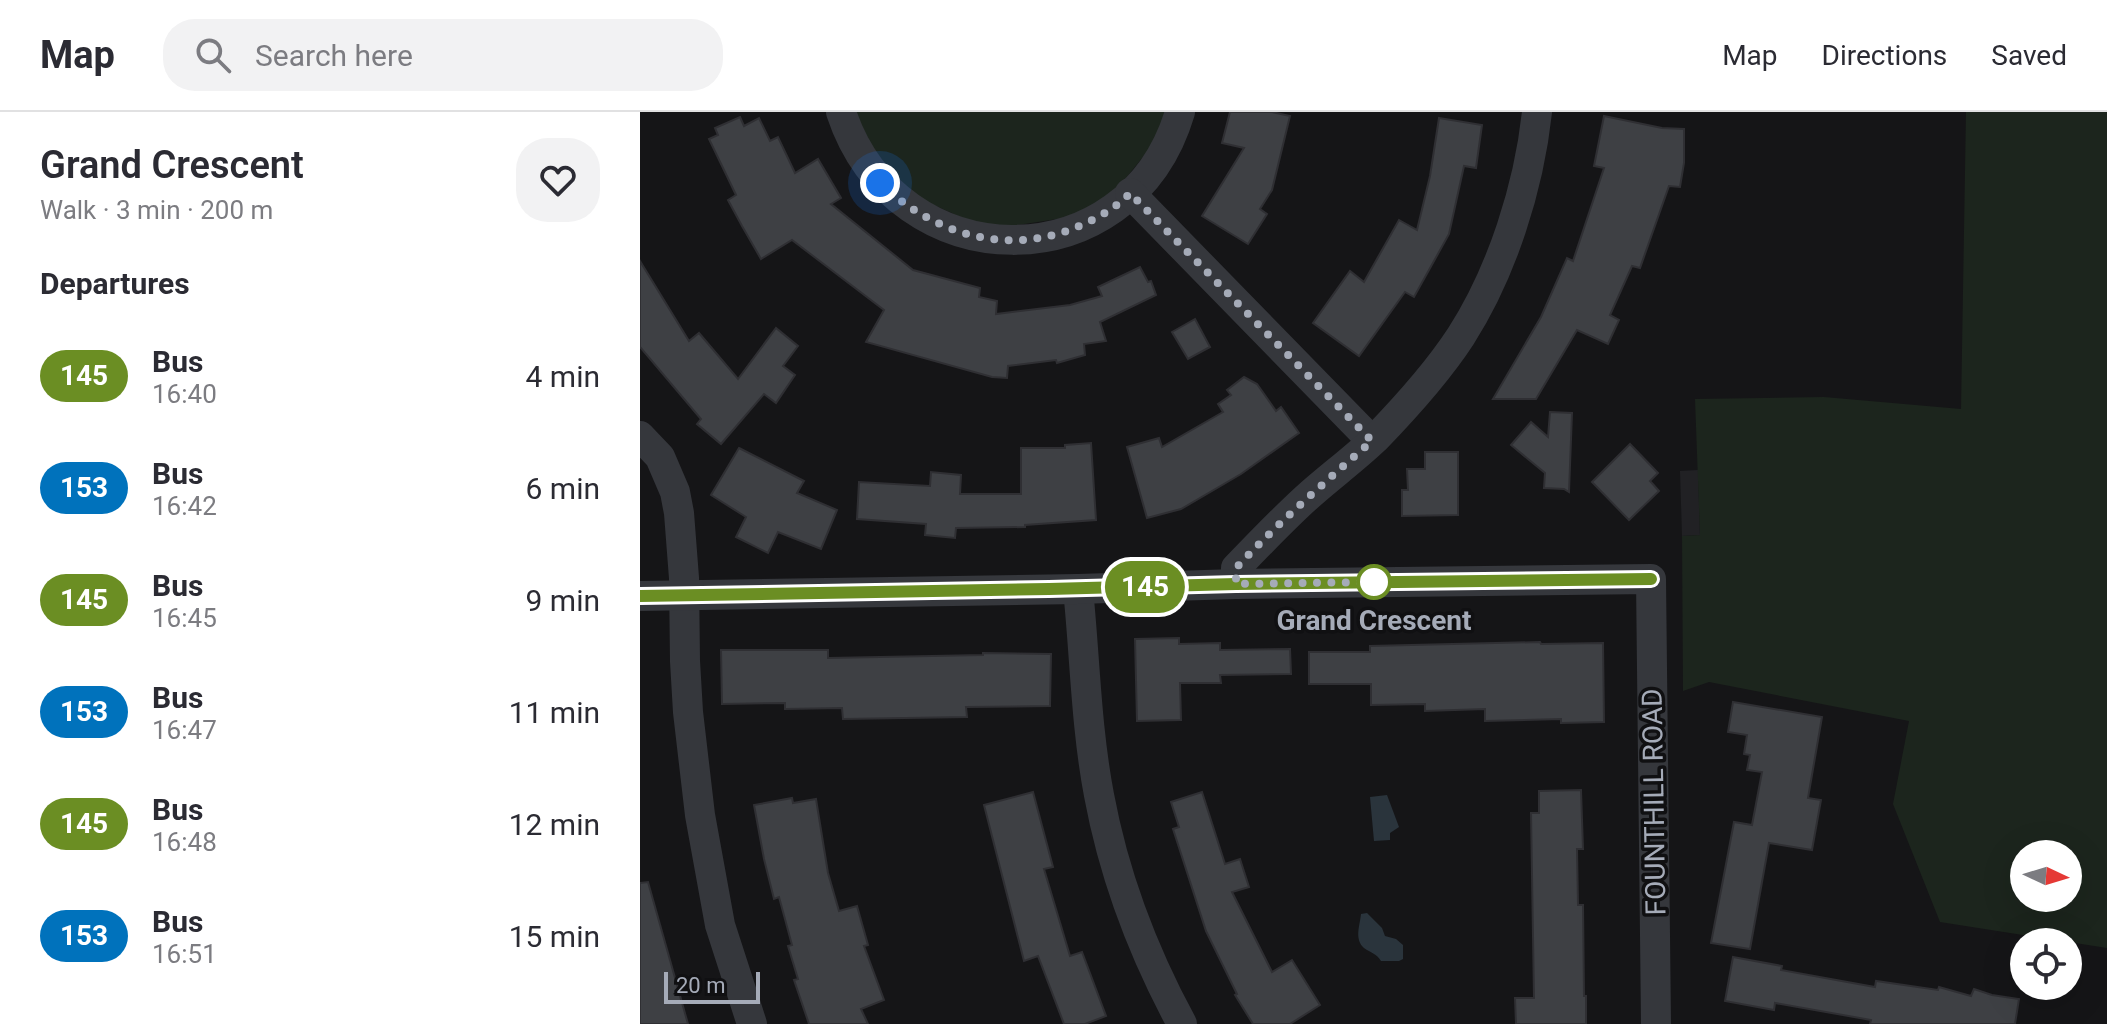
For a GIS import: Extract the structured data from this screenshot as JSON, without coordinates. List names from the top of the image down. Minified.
{"streets":{"street":["FOUNTHILL ROAD"]},"places":["Grand Crescent"],"lines":["bus line 145"],"scale_bar":"20 m","north":"right","page":{"header":"Map","search":"Search here","nav":["Map","Directions","Saved"],"heading":[["Grand Crescent","Walk · 3 min · 200 m"],"Departures"],"on_map":"145","list":[{"mark":"145","name":"Bus","note":"16:40","value":"4 min"},{"mark":"153","name":"Bus","note":"16:42","value":"6 min"},{"mark":"145","name":"Bus","note":"16:45","value":"9 min"},{"mark":"153","name":"Bus","note":"16:47","value":"11 min"},{"mark":"145","name":"Bus","note":"16:48","value":"12 min"},{"mark":"153","name":"Bus","note":"16:51","value":"15 min"}],"scale":"20 m"}}
